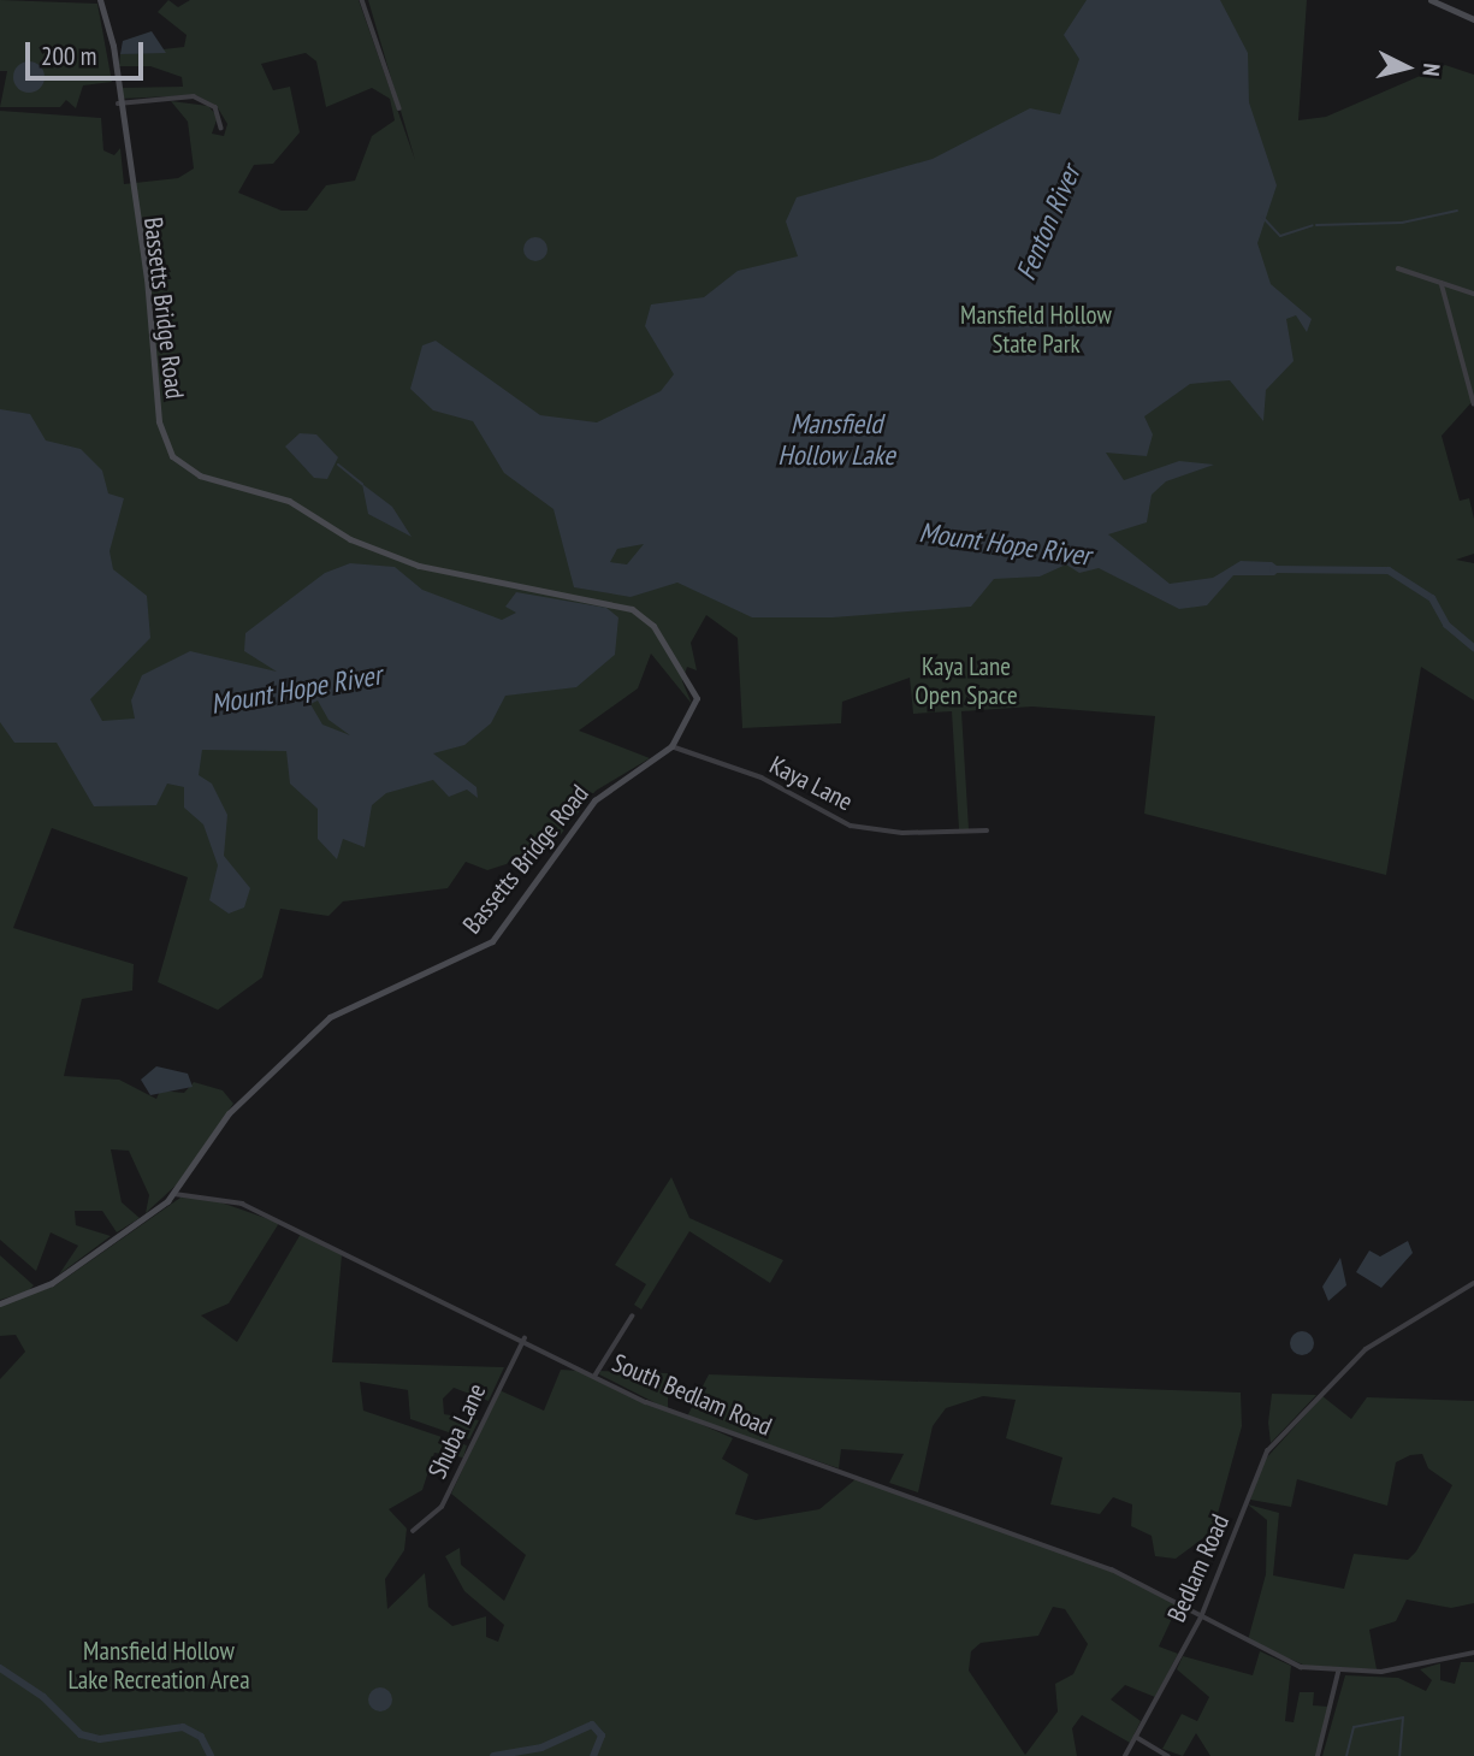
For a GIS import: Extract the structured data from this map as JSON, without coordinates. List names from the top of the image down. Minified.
{"streets":{"street":["Bassetts Bridge Road","Kaya Lane","South Bedlam Road","Shuba Lane","Bedlam Road"]},"crossings":[["Bassetts Bridge Road","Kaya Lane"],["Bassetts Bridge Road","South Bedlam Road"],["South Bedlam Road","Shuba Lane"],["South Bedlam Road","Bedlam Road"]],"water":["Fenton River","Mansfield Hollow Lake","Mount Hope River"],"parks":["Mansfield Hollow State Park","Kaya Lane Open Space","Mansfield Hollow Lake Recreation Area"],"scale_bar":"200 m","north":"right"}
